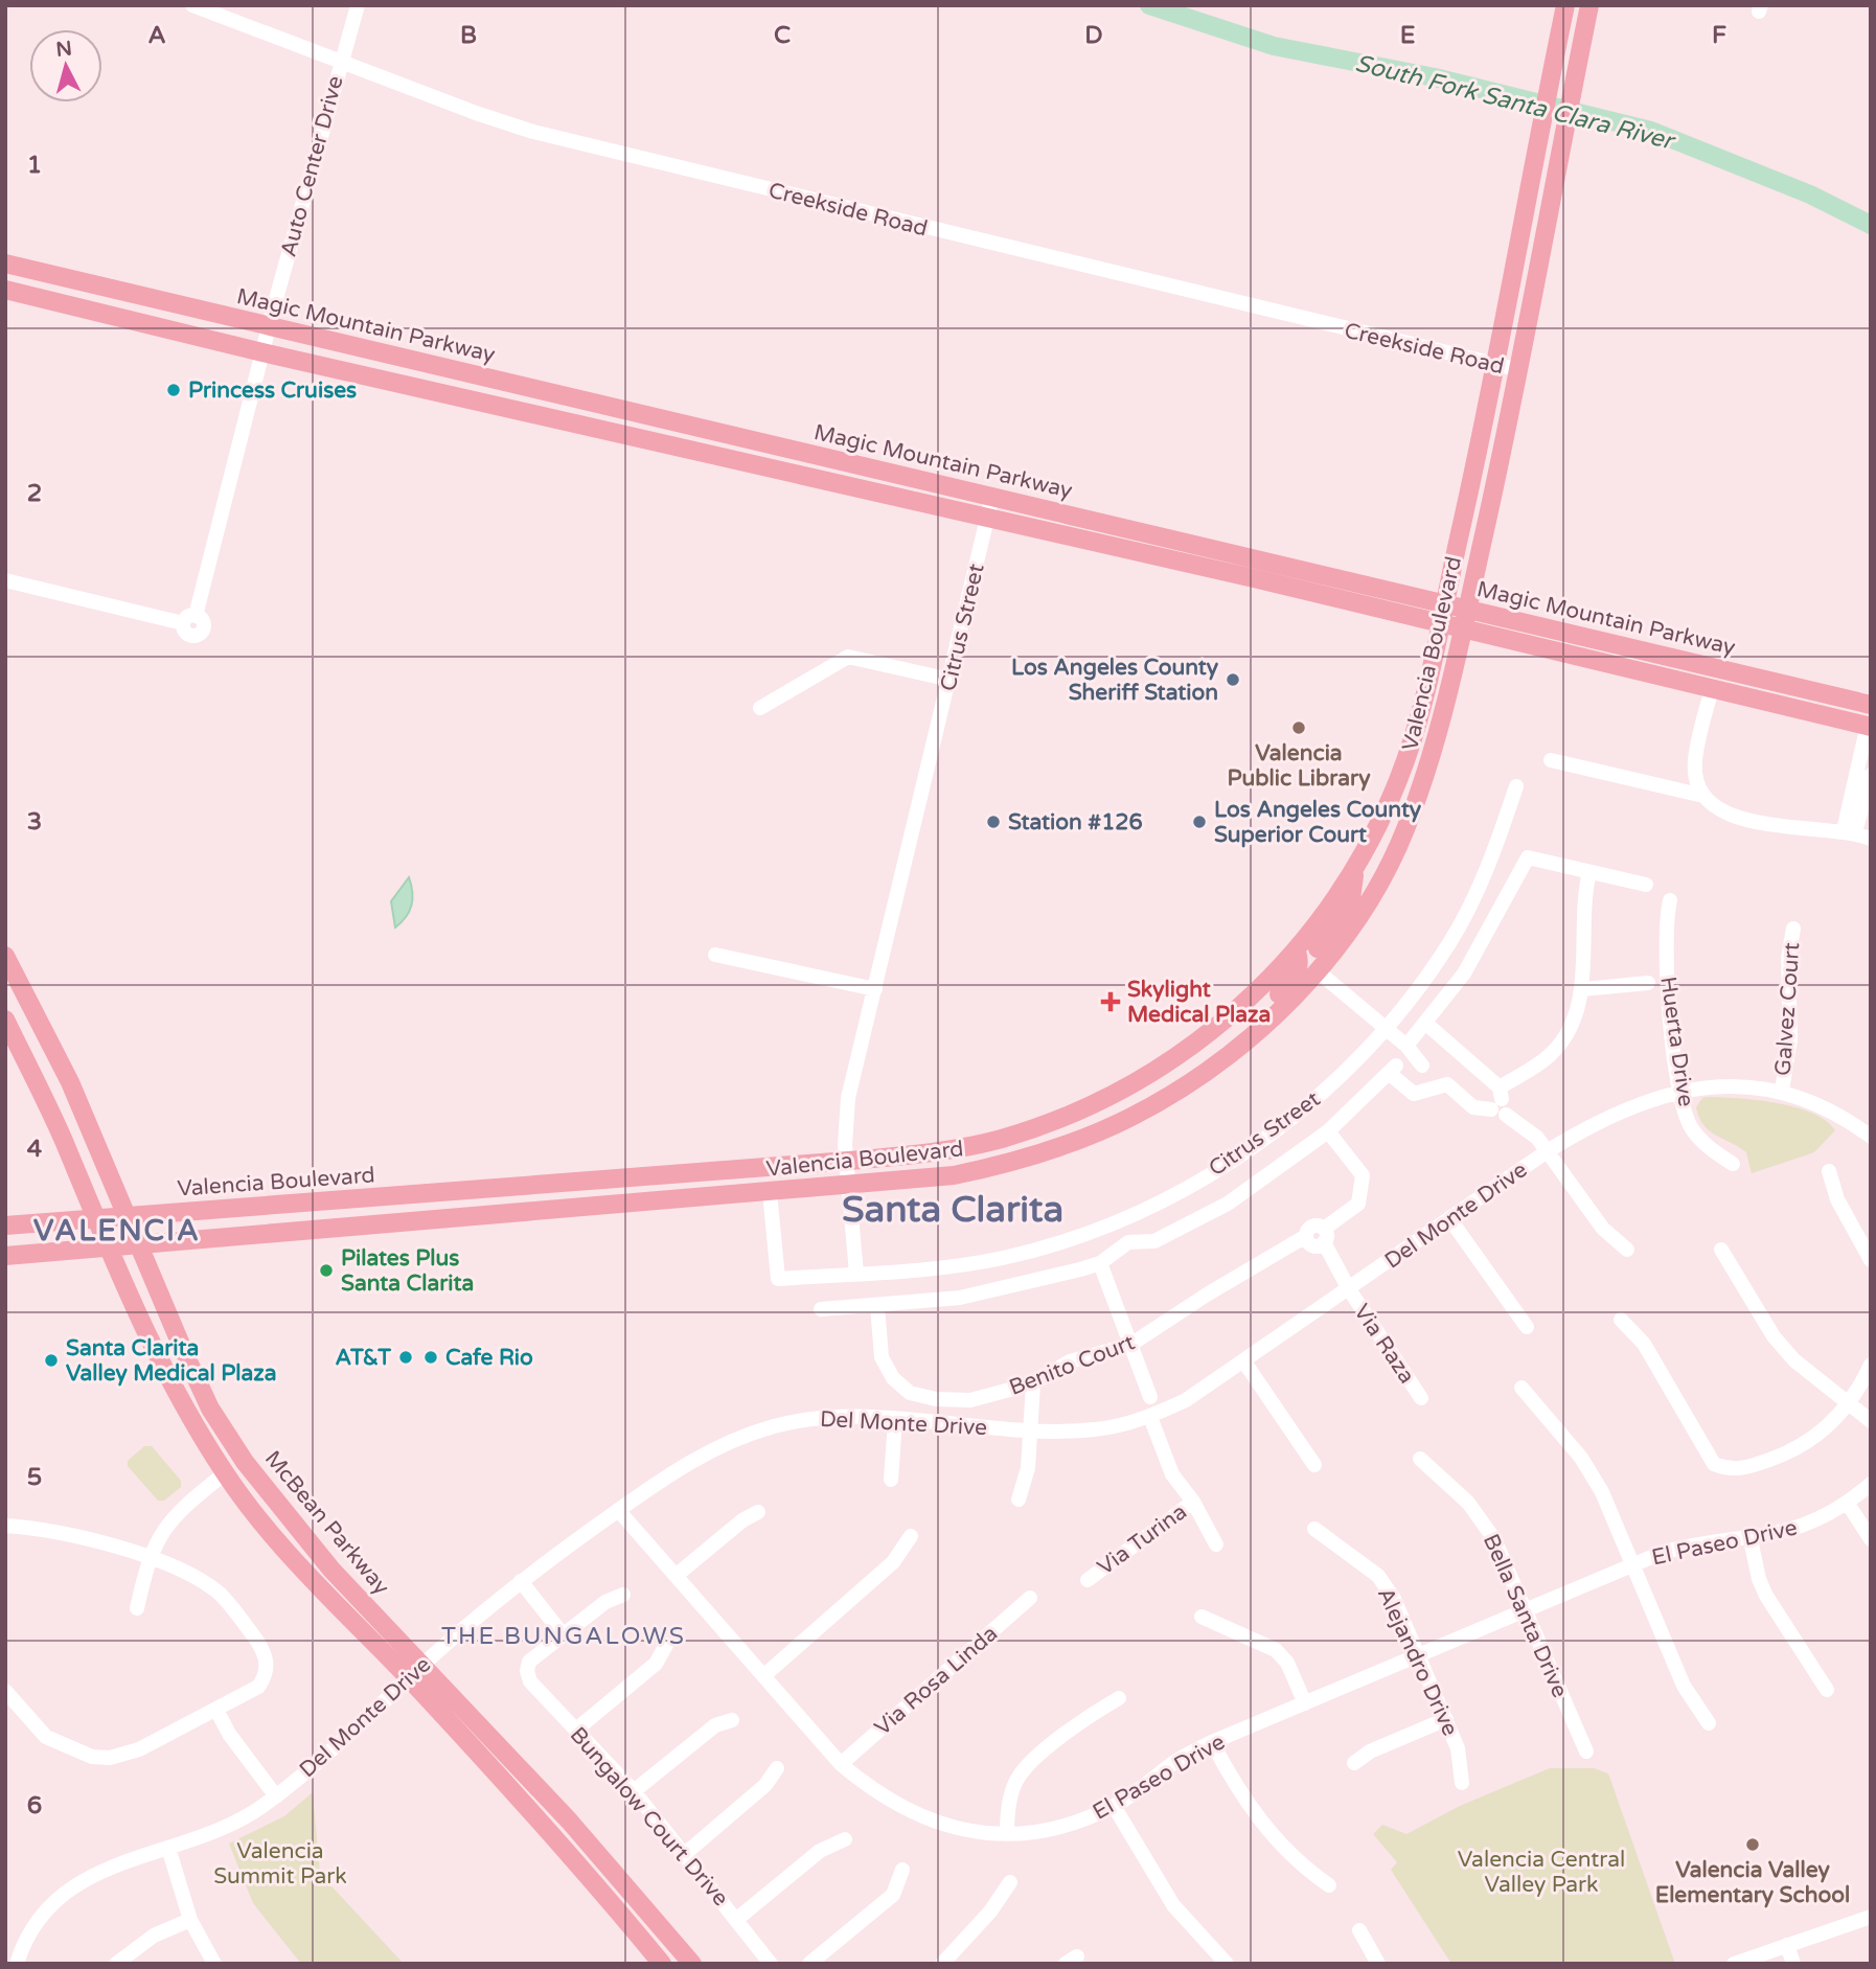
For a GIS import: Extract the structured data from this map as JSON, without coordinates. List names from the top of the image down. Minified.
{"streets":{"main road":["Magic Mountain Parkway","Valencia Boulevard","McBean Parkway"],"street":["Auto Center Drive","Creekside Road","Citrus Street","Galvez Court","Huerta Drive","Del Monte Drive","Via Raza","Benito Court","Via Turina","El Paseo Drive","Bella Santa Drive","Alejandro Drive","Via Rosa Linda","Bungalow Court Drive"]},"crossings":[["Auto Center Drive","Creekside Road"],["Auto Center Drive","Magic Mountain Parkway"],["Creekside Road","Valencia Boulevard"],["Magic Mountain Parkway","Citrus Street"],["Magic Mountain Parkway","Valencia Boulevard"],["Citrus Street","Valencia Boulevard"],["Valencia Boulevard","McBean Parkway"],["Galvez Court","Del Monte Drive"],["Huerta Drive","Del Monte Drive"],["Del Monte Drive","Via Raza"],["Del Monte Drive","McBean Parkway"],["Del Monte Drive","El Paseo Drive"],["Via Raza","Benito Court"],["El Paseo Drive","Bella Santa Drive"],["El Paseo Drive","Alejandro Drive"],["El Paseo Drive","Via Rosa Linda"]],"districts":["Santa Clarita","VALENCIA","THE BUNGALOWS"],"water":["South Fork Santa Clara River"],"parks":["Valencia Summit Park","Valencia Central Valley Park"],"places":{"other":["Princess Cruises","Los Angeles County Sheriff Station","Valencia Public Library","Station #126","Los Angeles County Superior Court","Pilates Plus Santa Clarita","AT&T","Cafe Rio","Santa Clarita Valley Medical Plaza","Valencia Valley Elementary School"],"health":["Skylight Medical Plaza"]},"north":"top","grid":{"columns":["A","B","C","D","E","F"],"rows":["1","2","3","4","5","6"]}}
